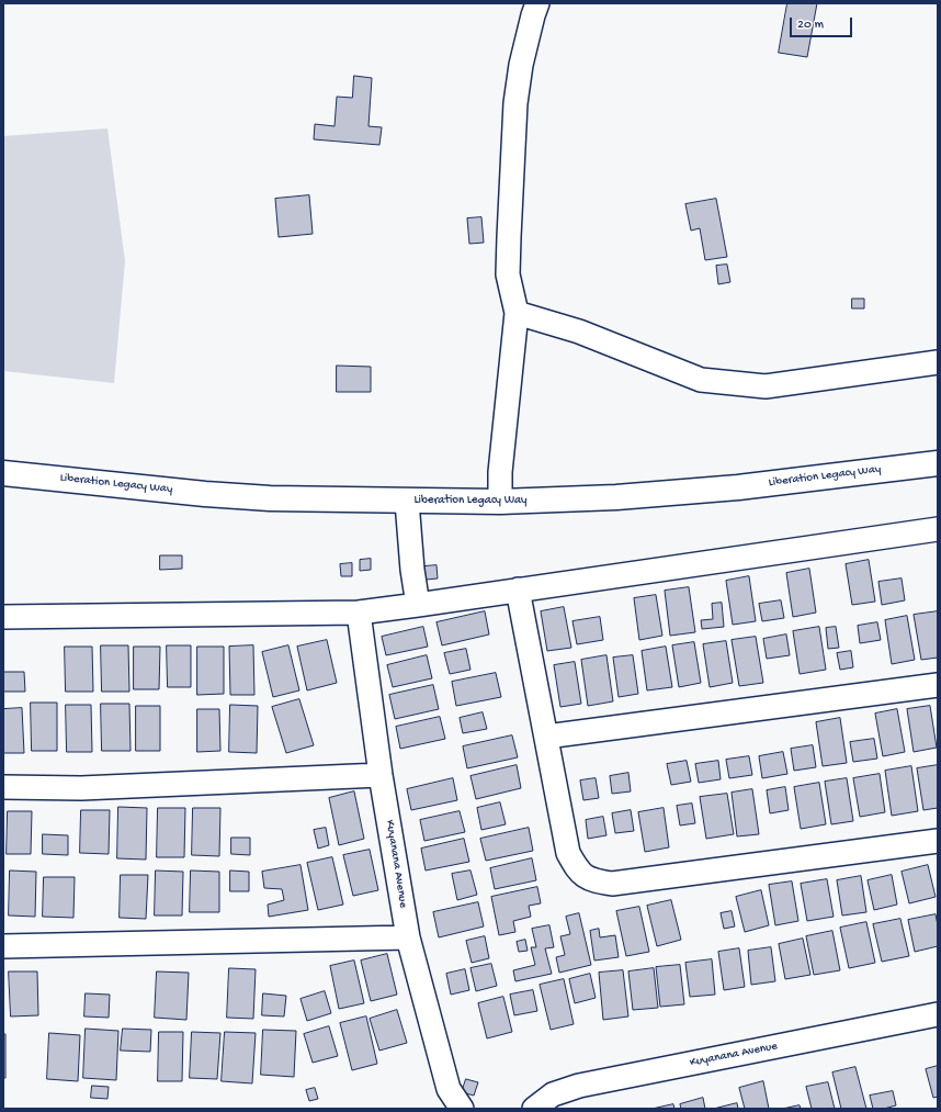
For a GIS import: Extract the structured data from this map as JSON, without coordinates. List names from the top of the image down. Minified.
{"streets":{"main road":["Liberation Legacy Way"],"street":["Kuyanana Avenue"]},"scale_bar":"20 m"}
